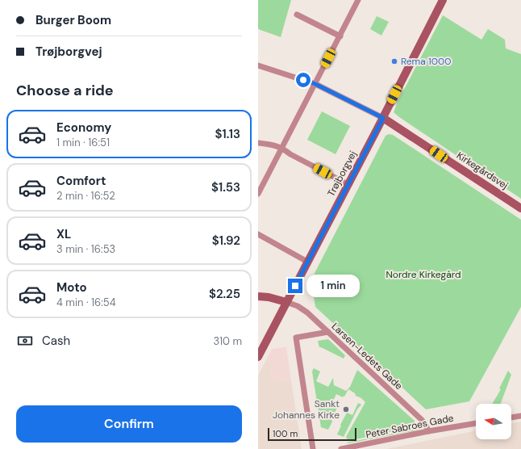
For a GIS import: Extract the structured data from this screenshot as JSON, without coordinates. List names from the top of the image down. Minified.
{"streets":{"street":["Kirkegårdsvej","Trøjborgvej","Larsen-Ledets Gade","Peter Sabroes Gade"]},"crossings":[["Kirkegårdsvej","Trøjborgvej"],["Trøjborgvej","Larsen-Ledets Gade"],["Larsen-Ledets Gade","Peter Sabroes Gade"]],"parks":["Nordre Kirkegård"],"places":["Rema 1000","Sankt Johannes Kirke"],"scale_bar":"100 m","north":"left","page":{"banner":["Burger Boom","Trøjborgvej"],"heading":"Choose a ride","list":[{"name":"Economy","note":"1 min · 16:51","value":"$1.13"},{"name":"Comfort","note":"2 min · 16:52","value":"$1.53"},{"name":"XL","note":"3 min · 16:53","value":"$1.92"},{"name":"Moto","note":"4 min · 16:54","value":"$2.25"}],"bubble":"1 min","pay":["Cash","310 m"],"buttons":"Confirm","scale":"100 m"}}
